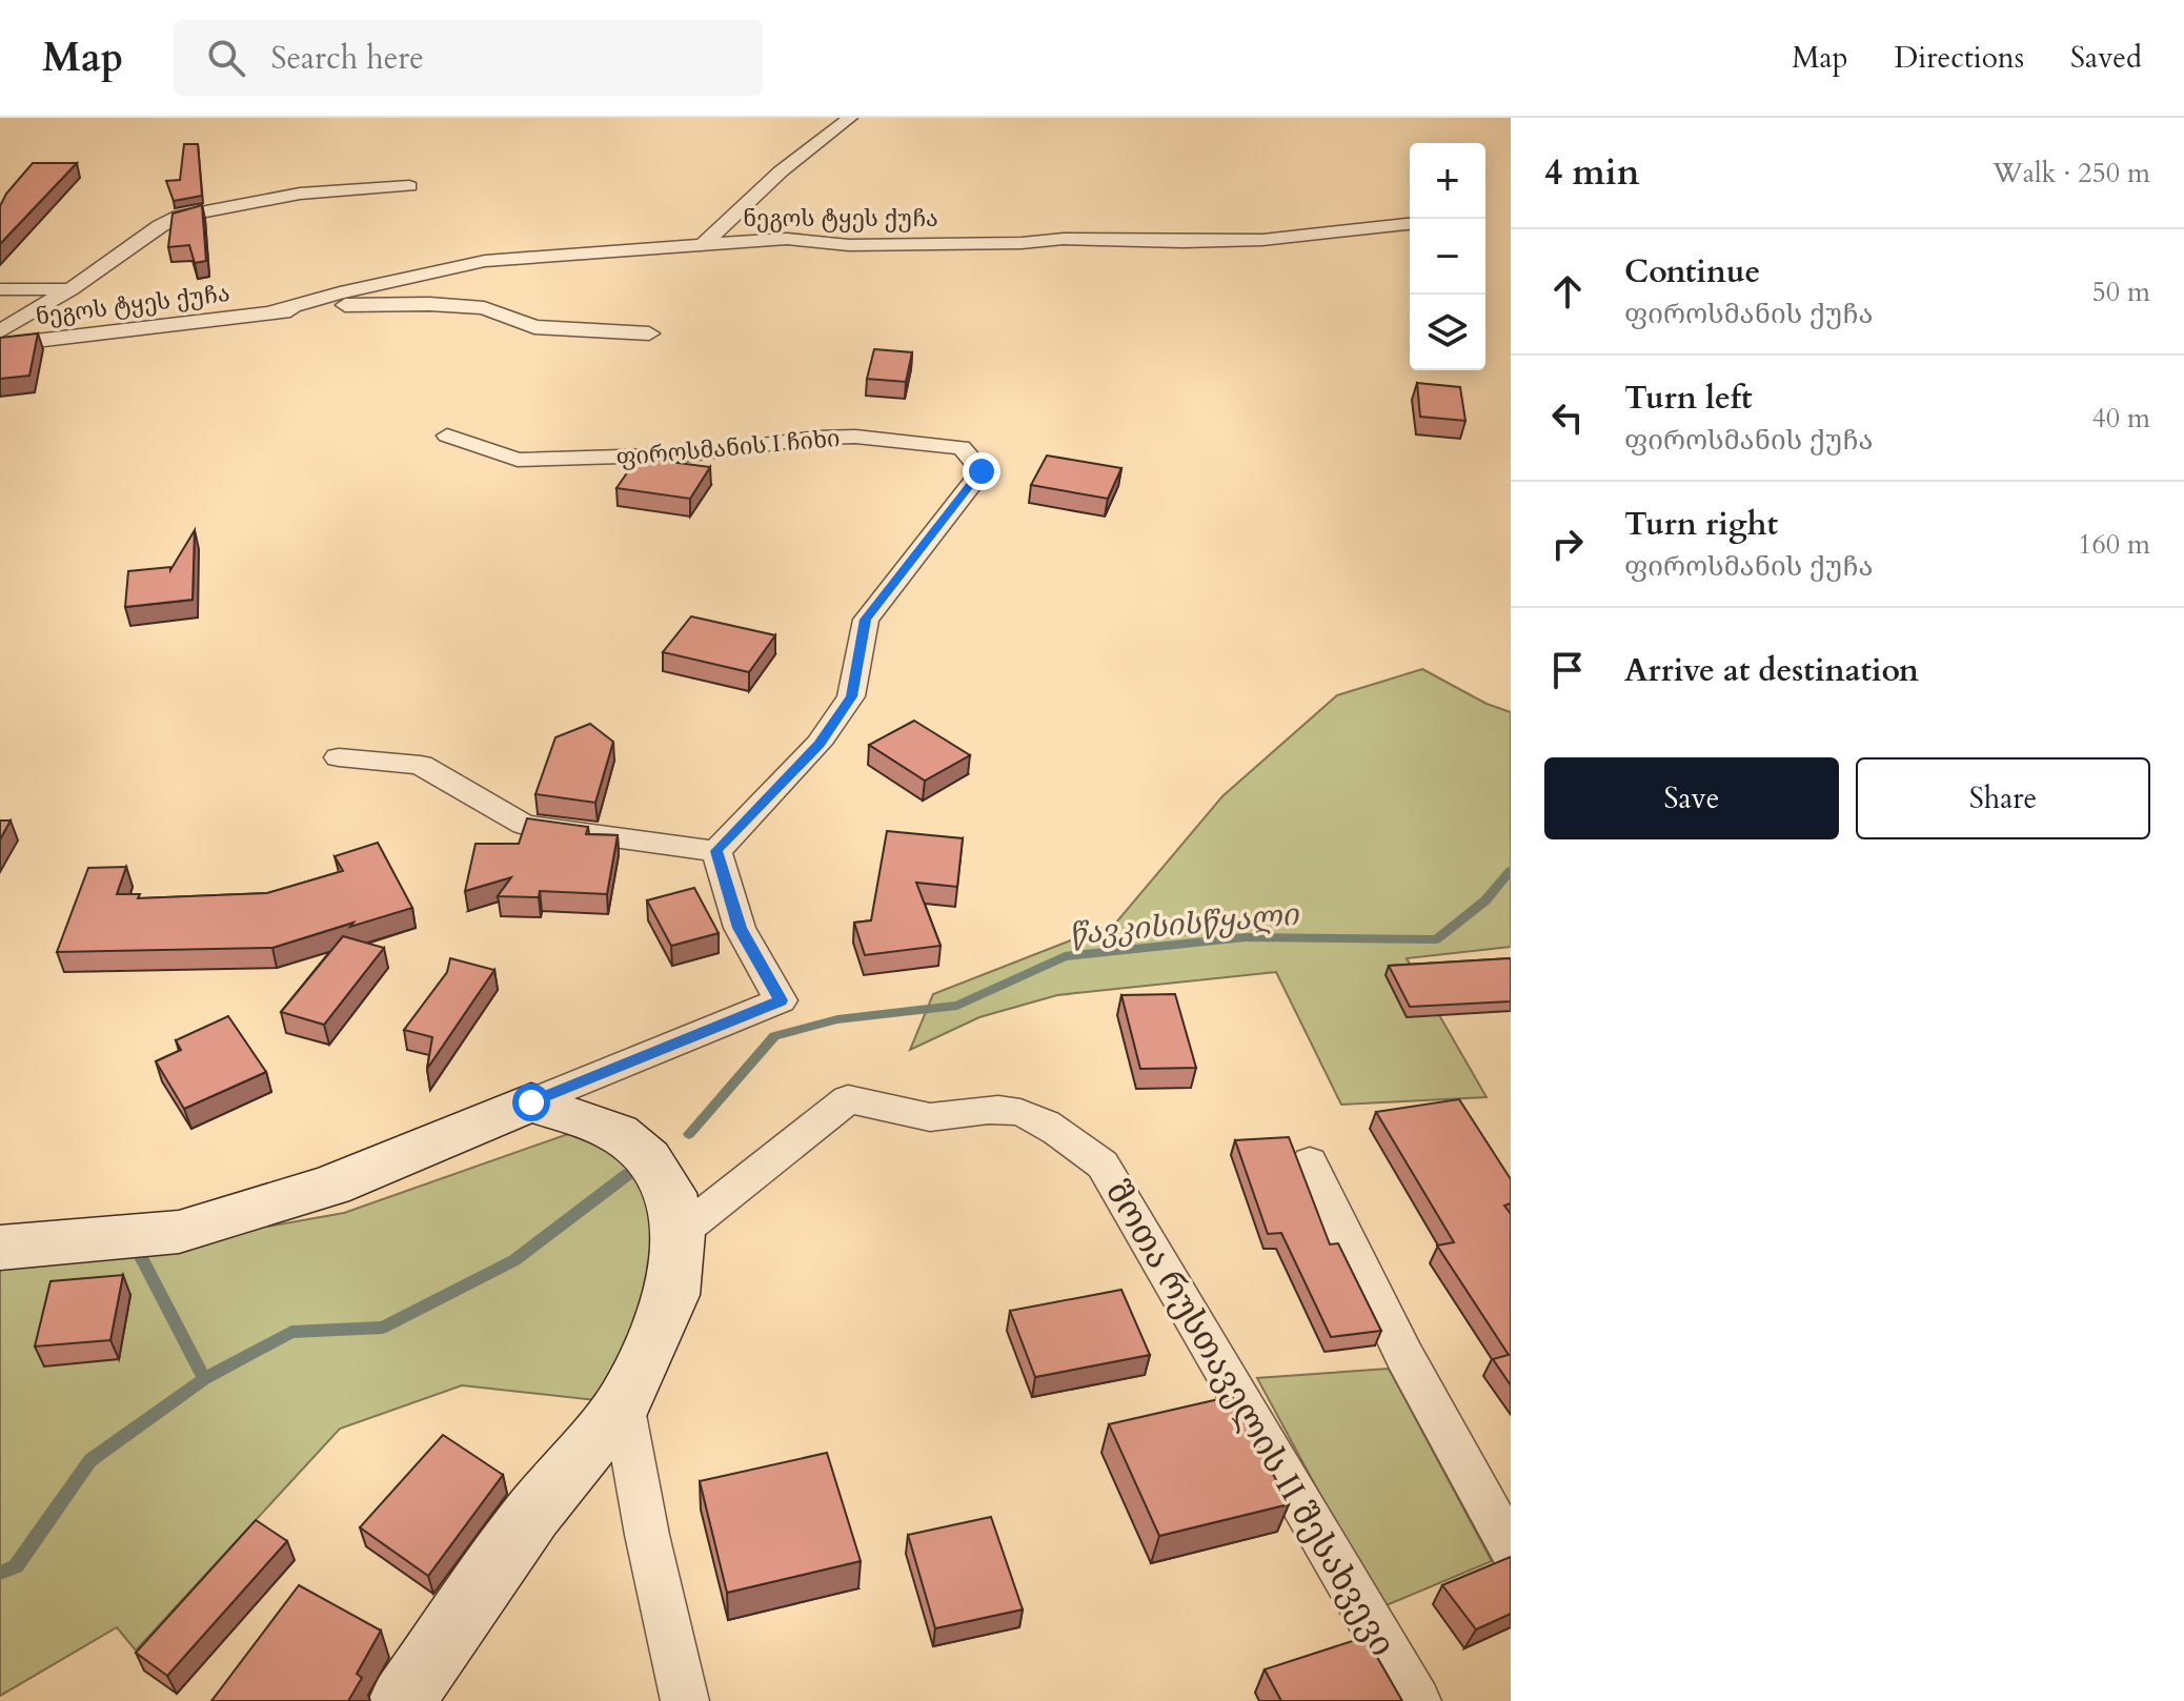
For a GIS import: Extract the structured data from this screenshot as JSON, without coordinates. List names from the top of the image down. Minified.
{"streets":{"street":["ნეგოს ტყეს ქუჩა","ფიროსმანის I ჩიხი","შოთა რუსთაველის II შესახვევი"]},"water":["წავკისისწყალი"],"page":{"header":"Map","search":"Search here","nav":["Map","Directions","Saved"],"heading":["4 min","Walk · 250 m"],"map_buttons":["+","−"],"list":[["Continue","ფიროსმანის ქუჩა","50 m"],["Turn left","ფიროსმანის ქუჩა","40 m"],["Turn right","ფიროსმანის ქუჩა","160 m"],"Arrive at destination"],"buttons":["Save","Share"]}}
